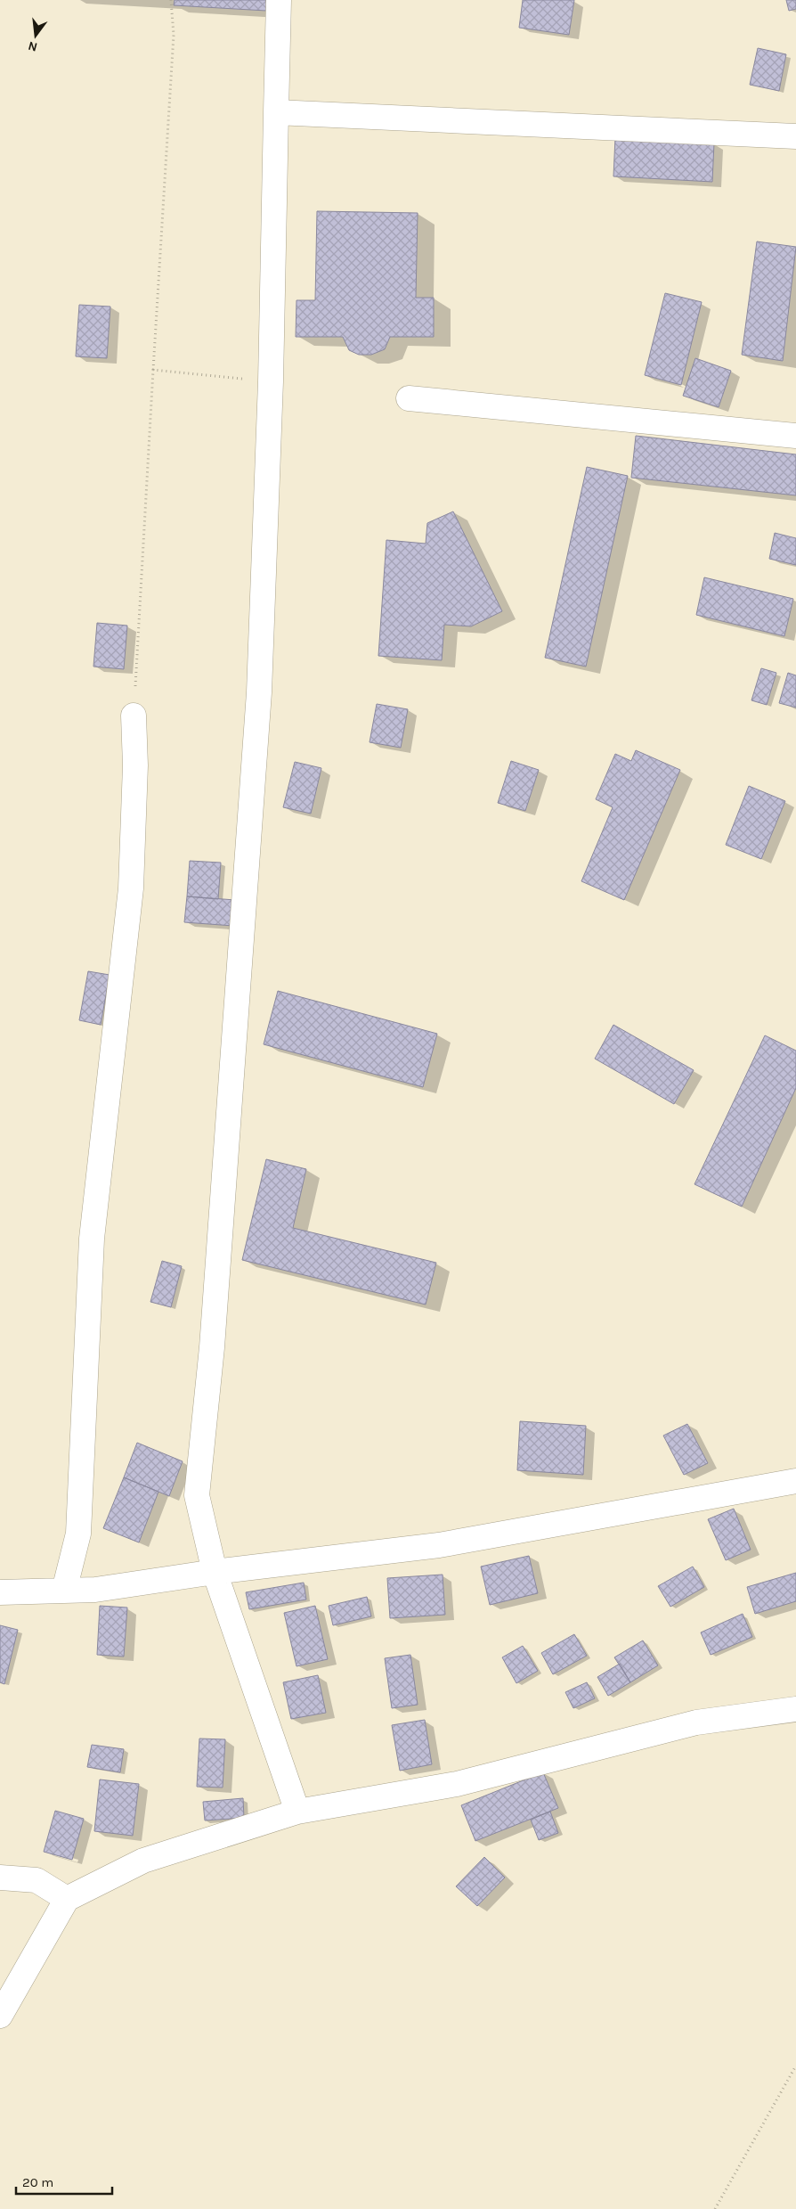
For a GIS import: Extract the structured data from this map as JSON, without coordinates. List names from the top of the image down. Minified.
{"scale_bar":"20 m","north":"bottom"}
